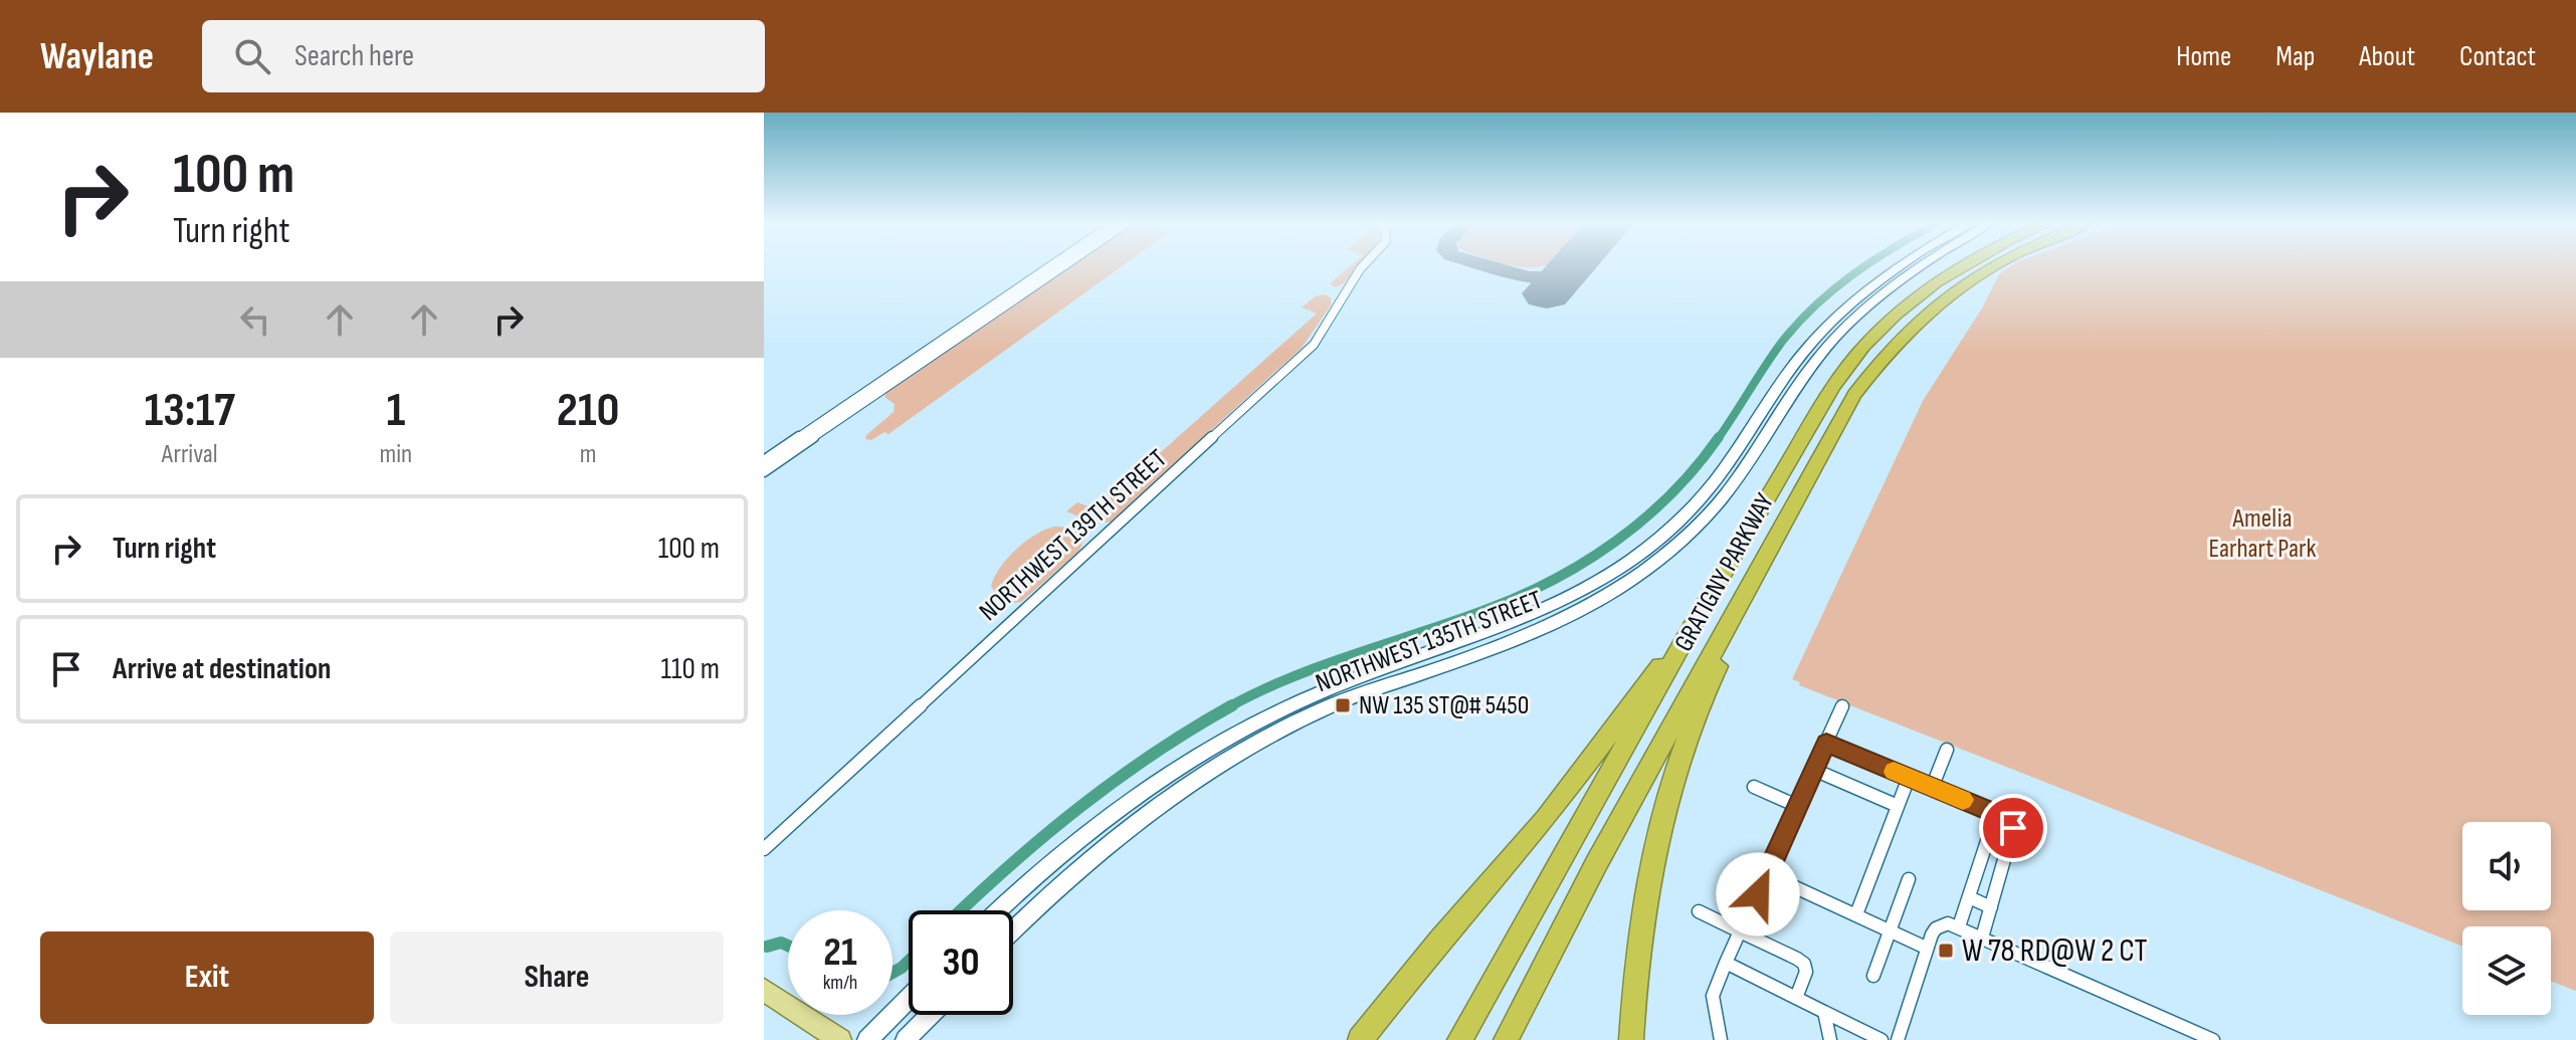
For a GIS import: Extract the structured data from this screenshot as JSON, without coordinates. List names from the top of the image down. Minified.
{"streets":{"highway":["GRATIGNY PARKWAY"],"main road":["NORTHWEST 135TH STREET"],"street":["NORTHWEST 139TH STREET"]},"parks":["Amelia Earhart Park"],"places":{"transit":["NW 135 ST@# 5450","W 78 RD@W 2 CT"]},"page":{"header":"Waylane","search":"Search here","nav":["Home","Map","About","Contact"],"turn":["100 m","Turn right"],"eta":["13:17","Arrival","1","min","210","m"],"list":[{"name":"Turn right","value":"100 m"},{"name":"Arrive at destination","value":"110 m"}],"speed":"21 km/h","limit":"30","buttons":["Exit","Share"]}}
